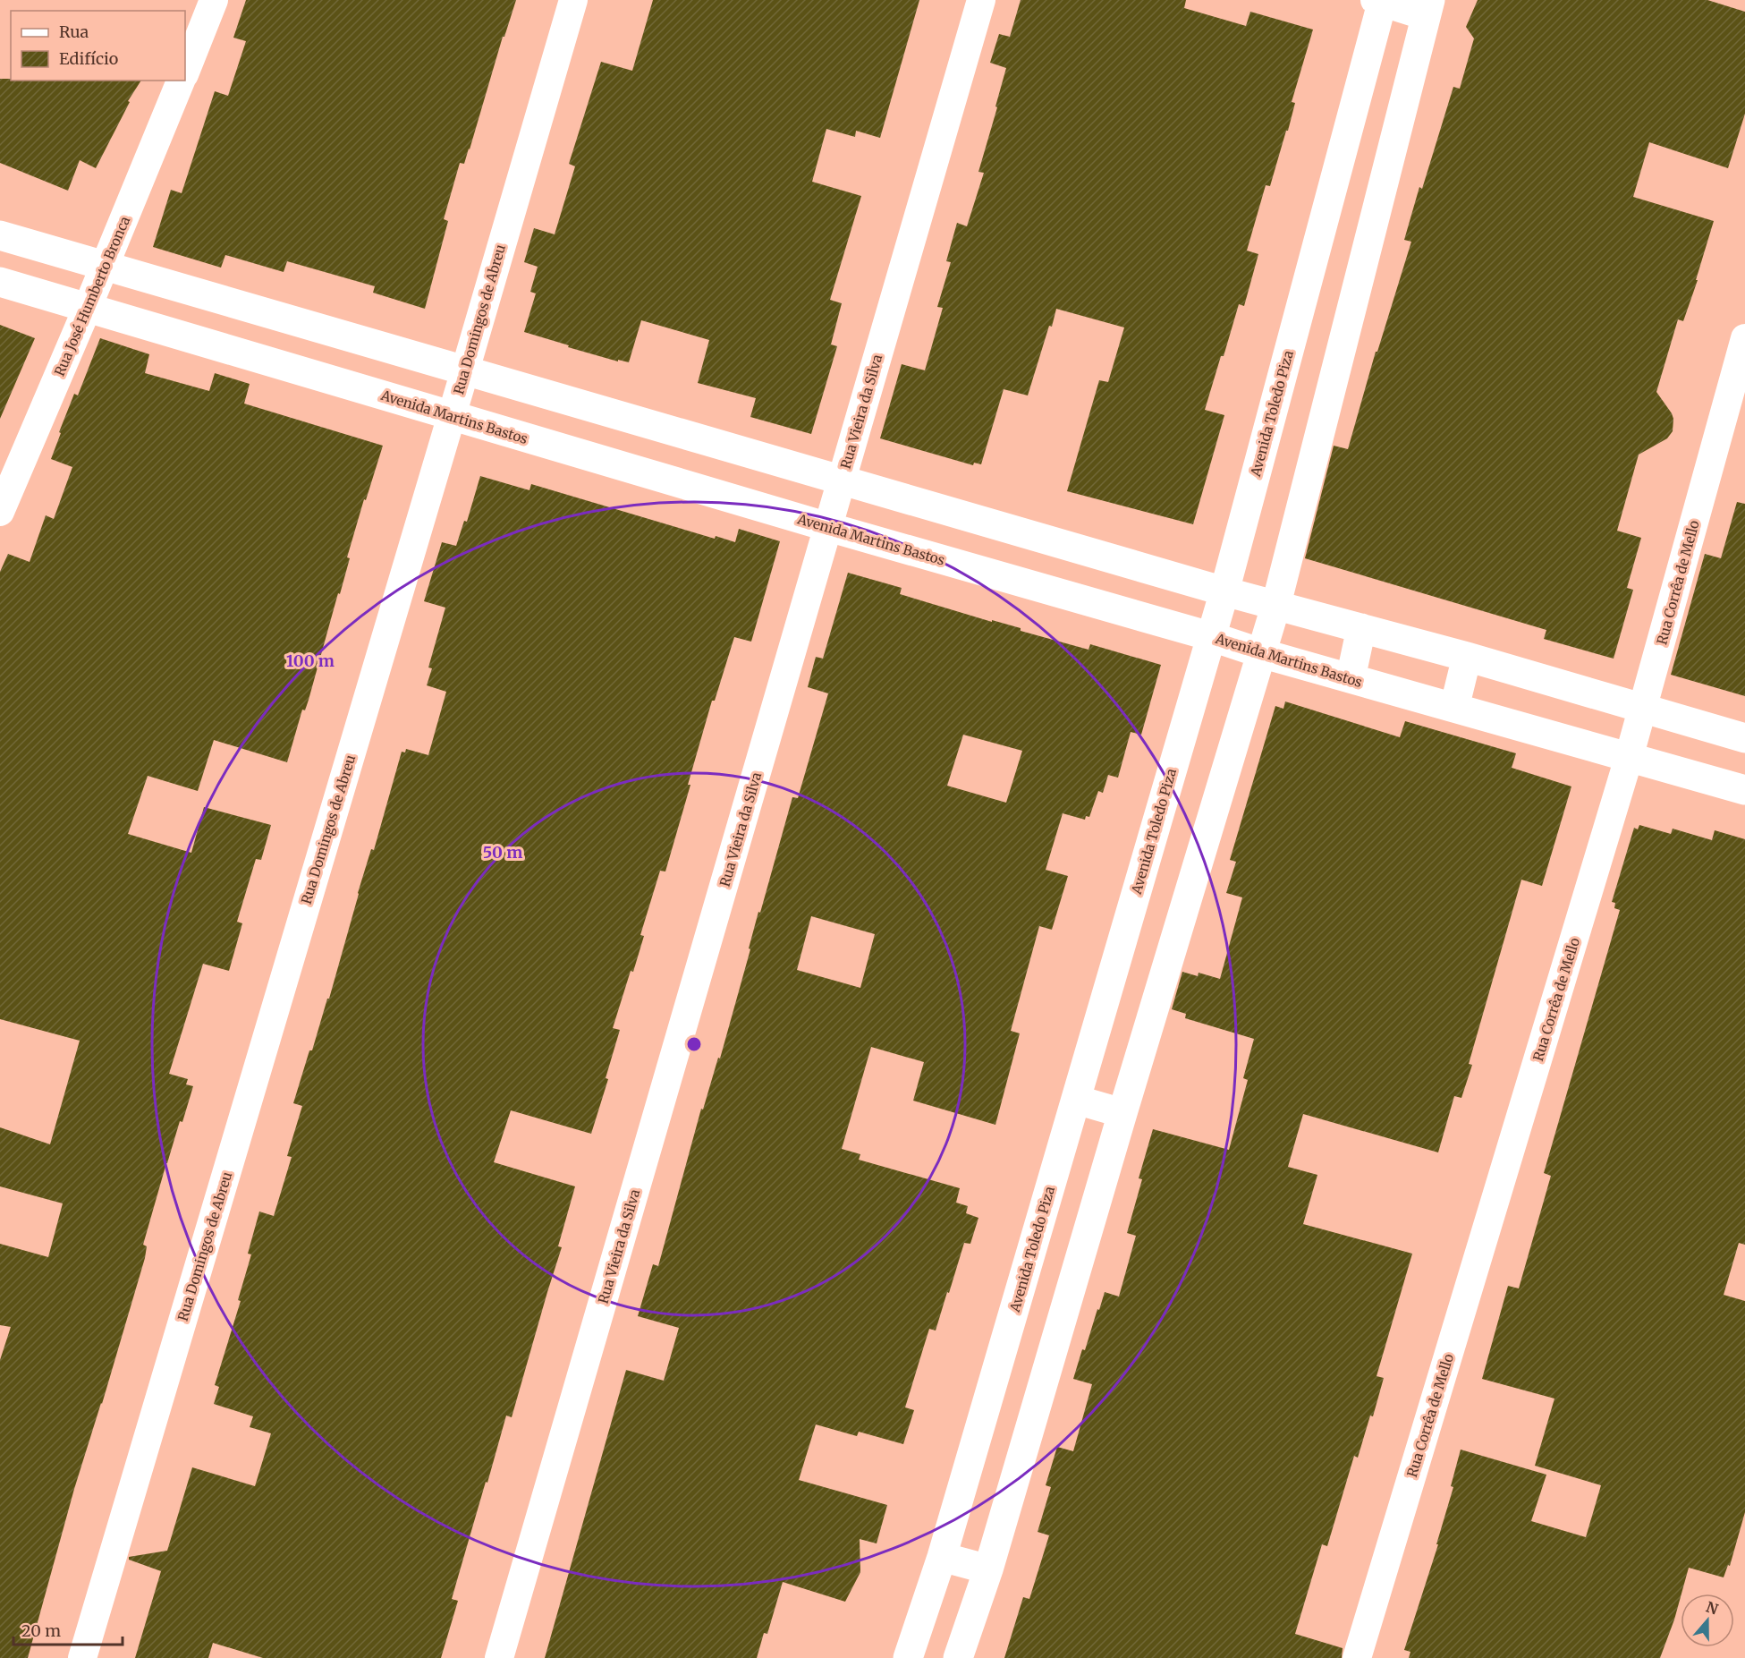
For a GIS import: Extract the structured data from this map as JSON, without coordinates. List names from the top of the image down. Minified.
{"streets":{"street":["Rua José Humberto Bronca","Rua Domingos de Abreu","Rua Vieira da Silva","Avenida Toledo Piza","Avenida Martins Bastos","Rua Corrêa de Mello"]},"crossings":[["Rua José Humberto Bronca","Avenida Martins Bastos"],["Rua Domingos de Abreu","Avenida Martins Bastos"],["Rua Vieira da Silva","Avenida Martins Bastos"],["Avenida Toledo Piza","Avenida Martins Bastos"],["Avenida Martins Bastos","Rua Corrêa de Mello"]],"legend":["Rua","Edifício"],"scale_bar":"20 m","north":"top","rings":["100 m","50 m"]}
